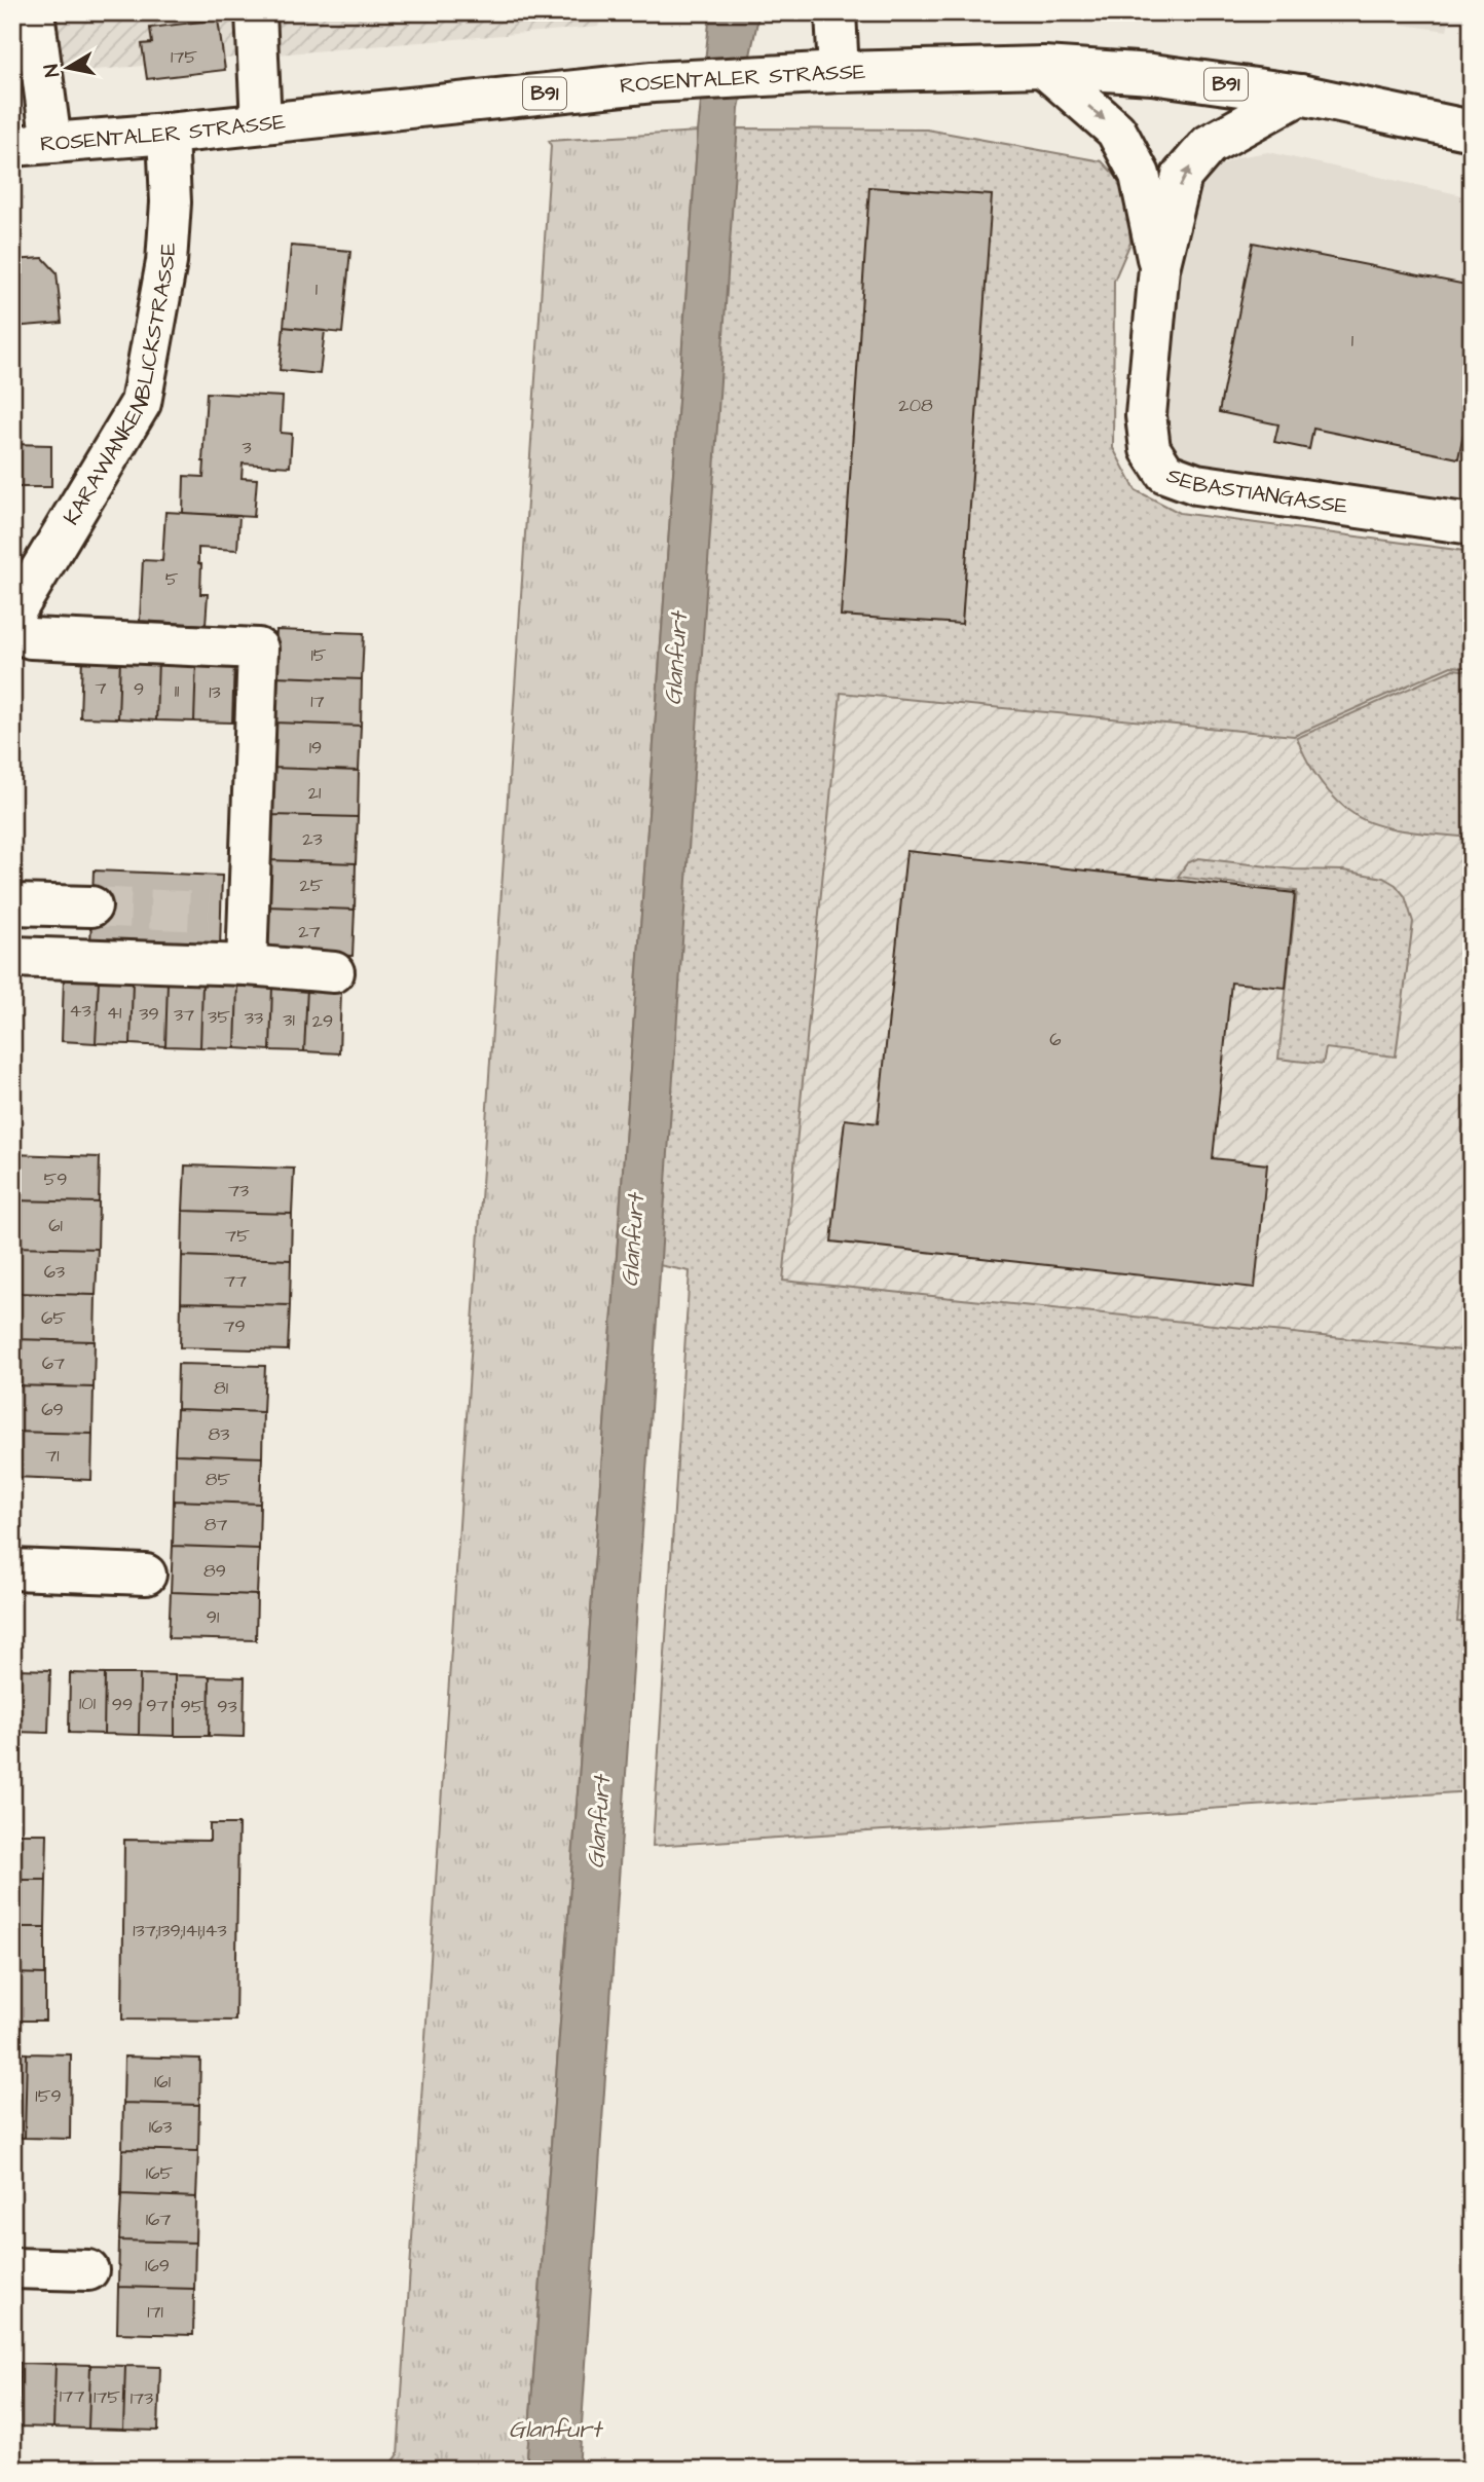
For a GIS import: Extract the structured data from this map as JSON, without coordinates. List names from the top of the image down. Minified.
{"streets":{"street":["ROSENTALER STRASSE","B91","KARAWANKENBLICKSTRASSE","SEBASTIANGASSE"]},"crossings":[["ROSENTALER STRASSE","KARAWANKENBLICKSTRASSE"],["ROSENTALER STRASSE","SEBASTIANGASSE"]],"water":["Glanfurt"],"house_numbers":["175","1","1","208","3","5","15","7","9","11","13","17","19","21","23","25","27","43","41","39","37","35","33","31","29","6","59","73","61","75","63","77","65","79","67","81","69","83","71","85","87","89","91","101","99","97","95","93","137;139;141;143","161","159","163","165","167","169","171","177","175","173"],"north":"left"}
